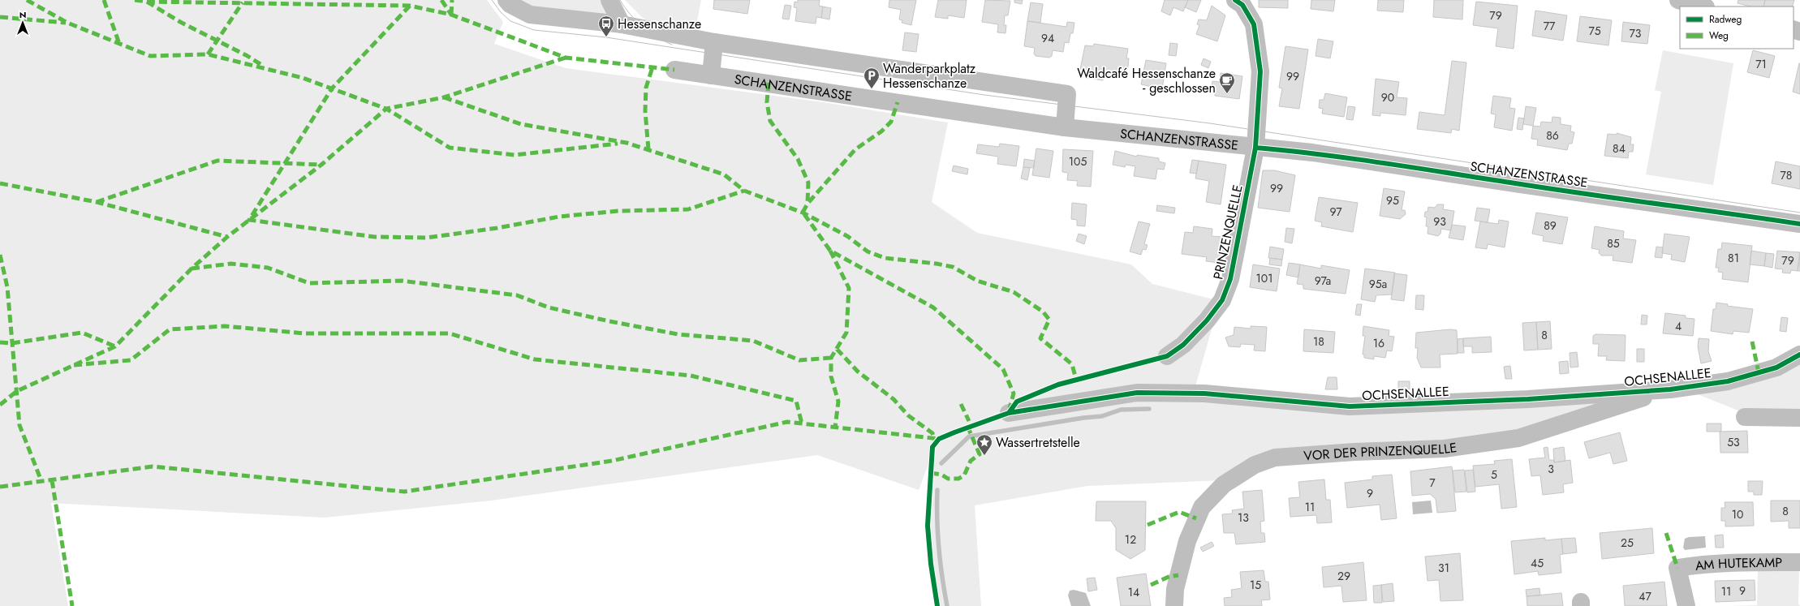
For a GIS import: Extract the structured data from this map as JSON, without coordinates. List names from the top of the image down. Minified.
{"streets":{"street":["SCHANZENSTRASSE","PRINZENQUELLE","OCHSENALLEE","VOR DER PRINZENQUELLE","AM HUTEKAMP"]},"crossings":[["SCHANZENSTRASSE","PRINZENQUELLE"],["OCHSENALLEE","VOR DER PRINZENQUELLE"]],"places":{"bus stop":["Hessenschanze"],"parking":["Wanderparkplatz Hessenschanze"],"cafe":["Waldcafé Hessenschanze - geschlossen"],"place":["Wassertretstelle"]},"house_numbers":["79","77","75","73","94","71","99","90","86","84","105","78","99","95","97","93","89","85","81","79","101","97a","95a","4","8","18","16","53","3","5","7","9","11","8","10","13","12","25","45","31","29","15","9","11","14","47"],"legend":["Radweg","Weg"],"north":"top"}
